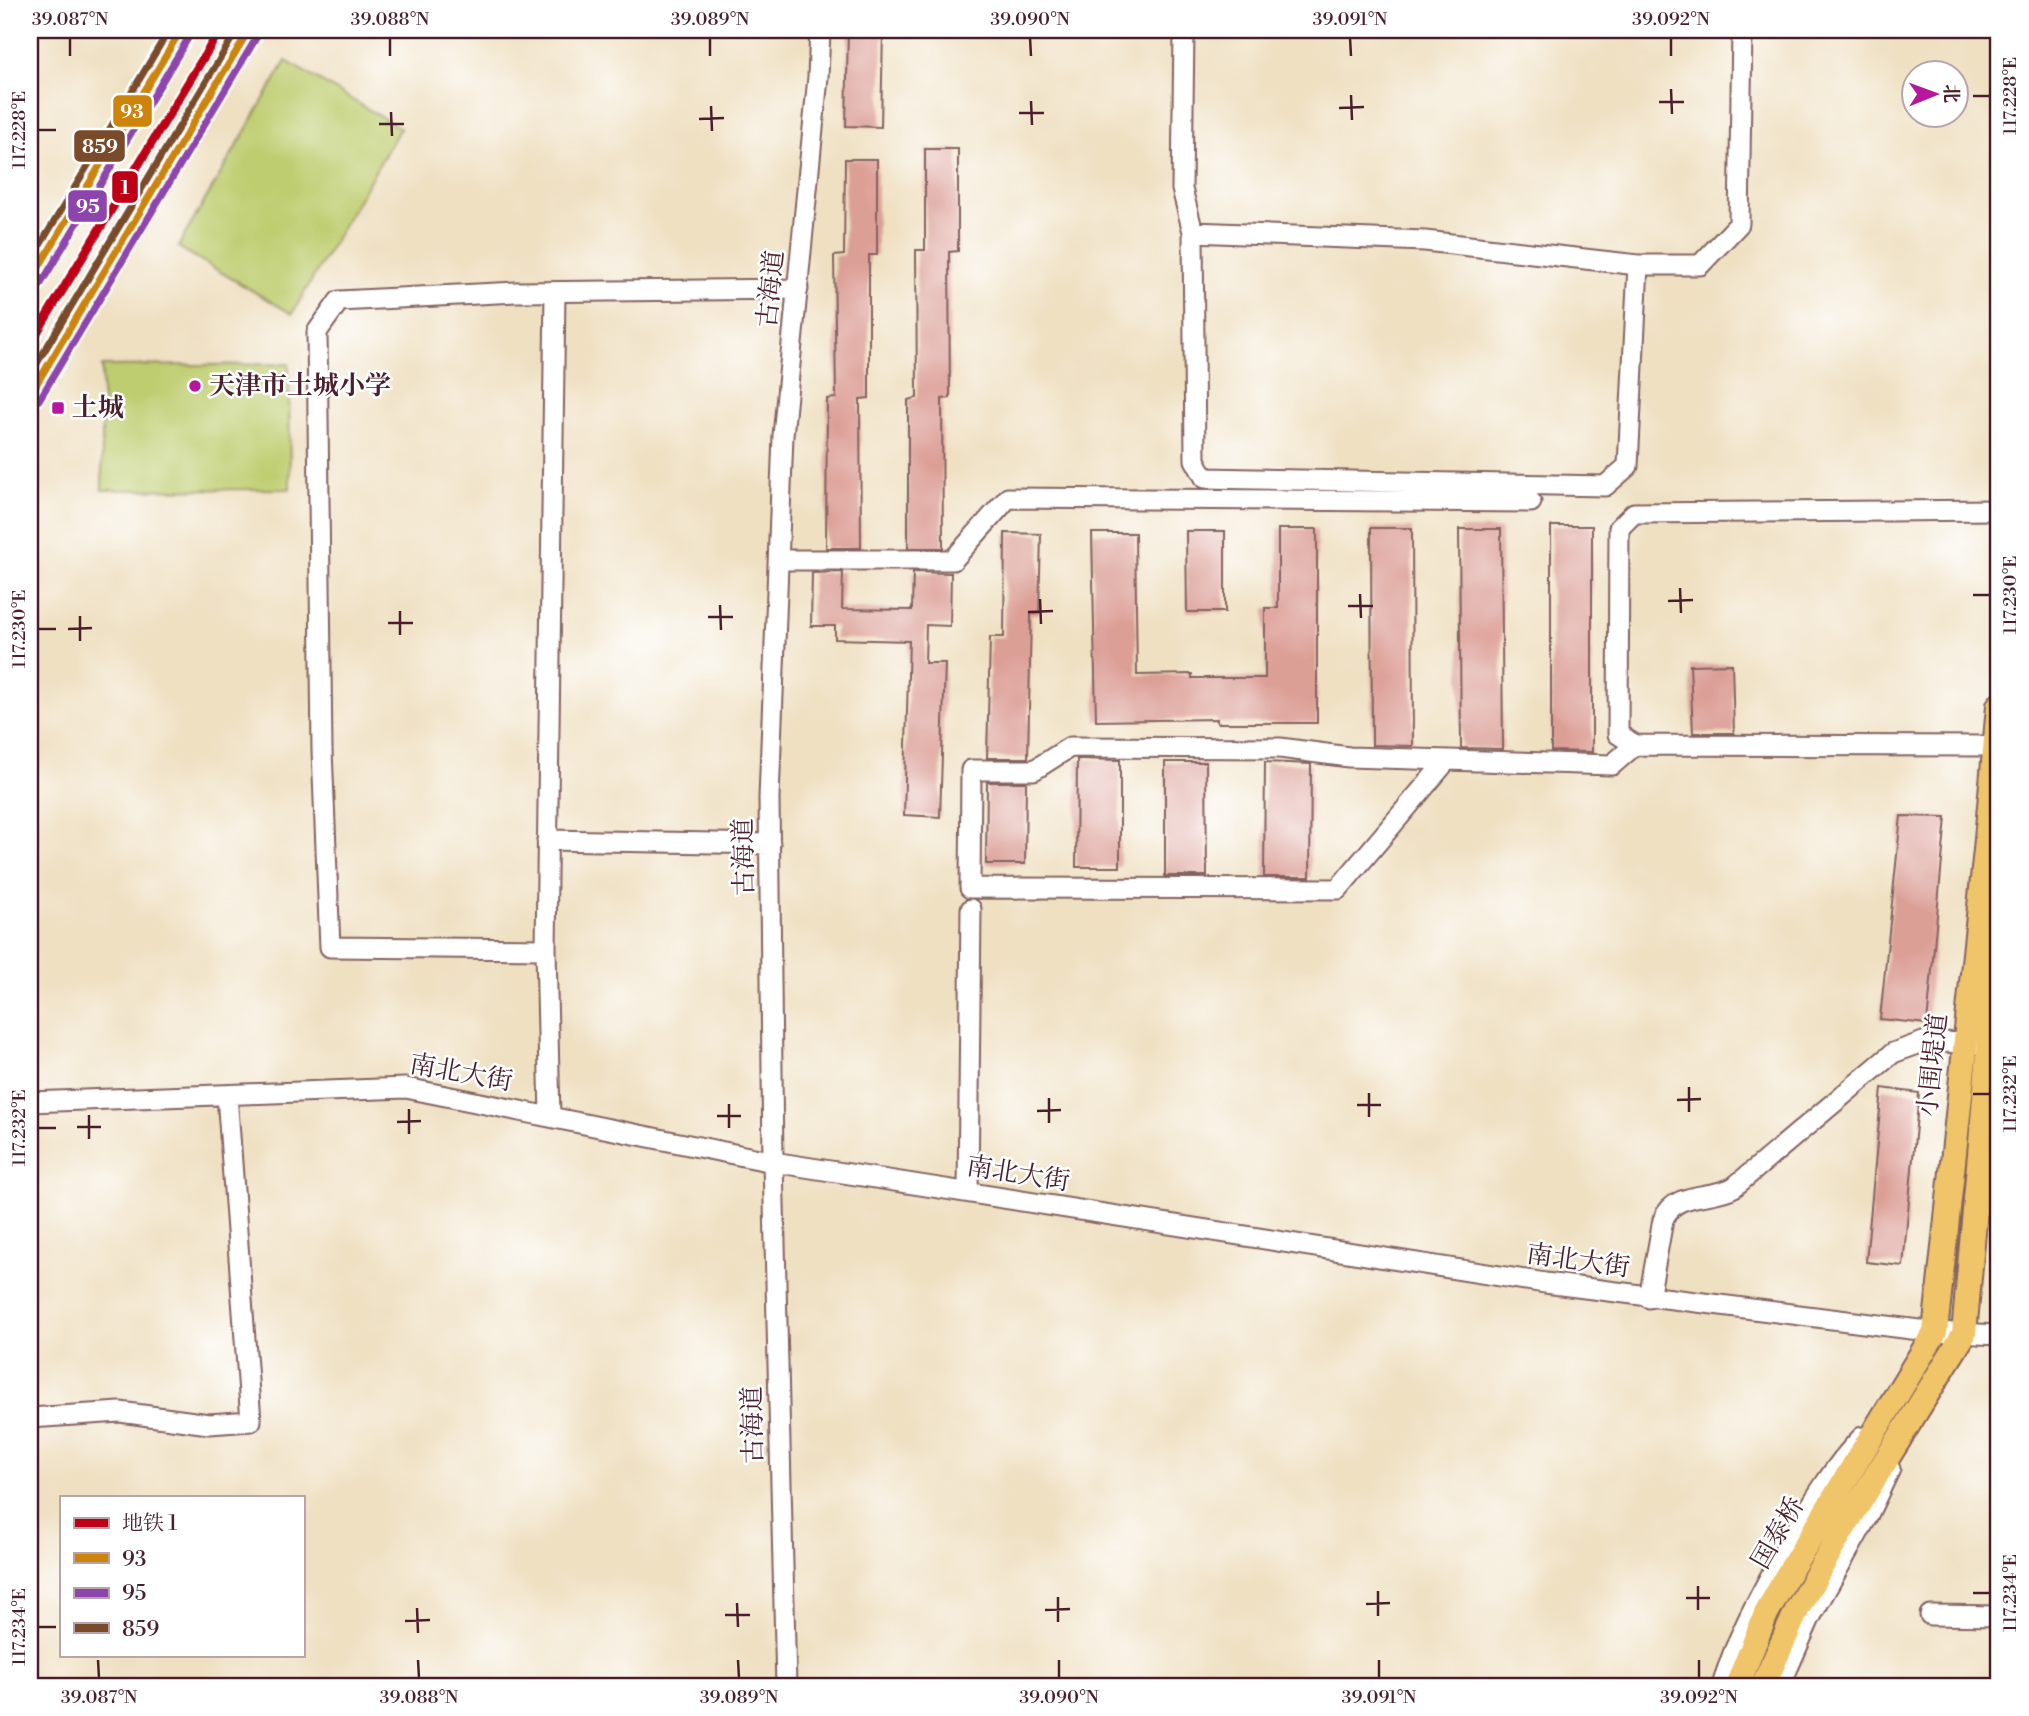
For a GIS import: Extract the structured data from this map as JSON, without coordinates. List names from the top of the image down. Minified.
{"streets":{"main road":["小围堤道","国泰桥"],"street":["古海道","南北大街"]},"crossings":[["古海道","南北大街"],["小围堤道","南北大街"],["小围堤道","国泰桥"]],"places":{"other":["天津市土城小学"],"transit":["土城"]},"lines":["metro line 1","transit line 93","transit line 859","transit line 95"],"legend":["地铁 1","93","95","859"],"north":"right","coordinates":["39.087°N","39.088°N","39.089°N","39.090°N","39.091°N","39.092°N","117.228°E","117.230°E","117.232°E","117.234°E"]}
